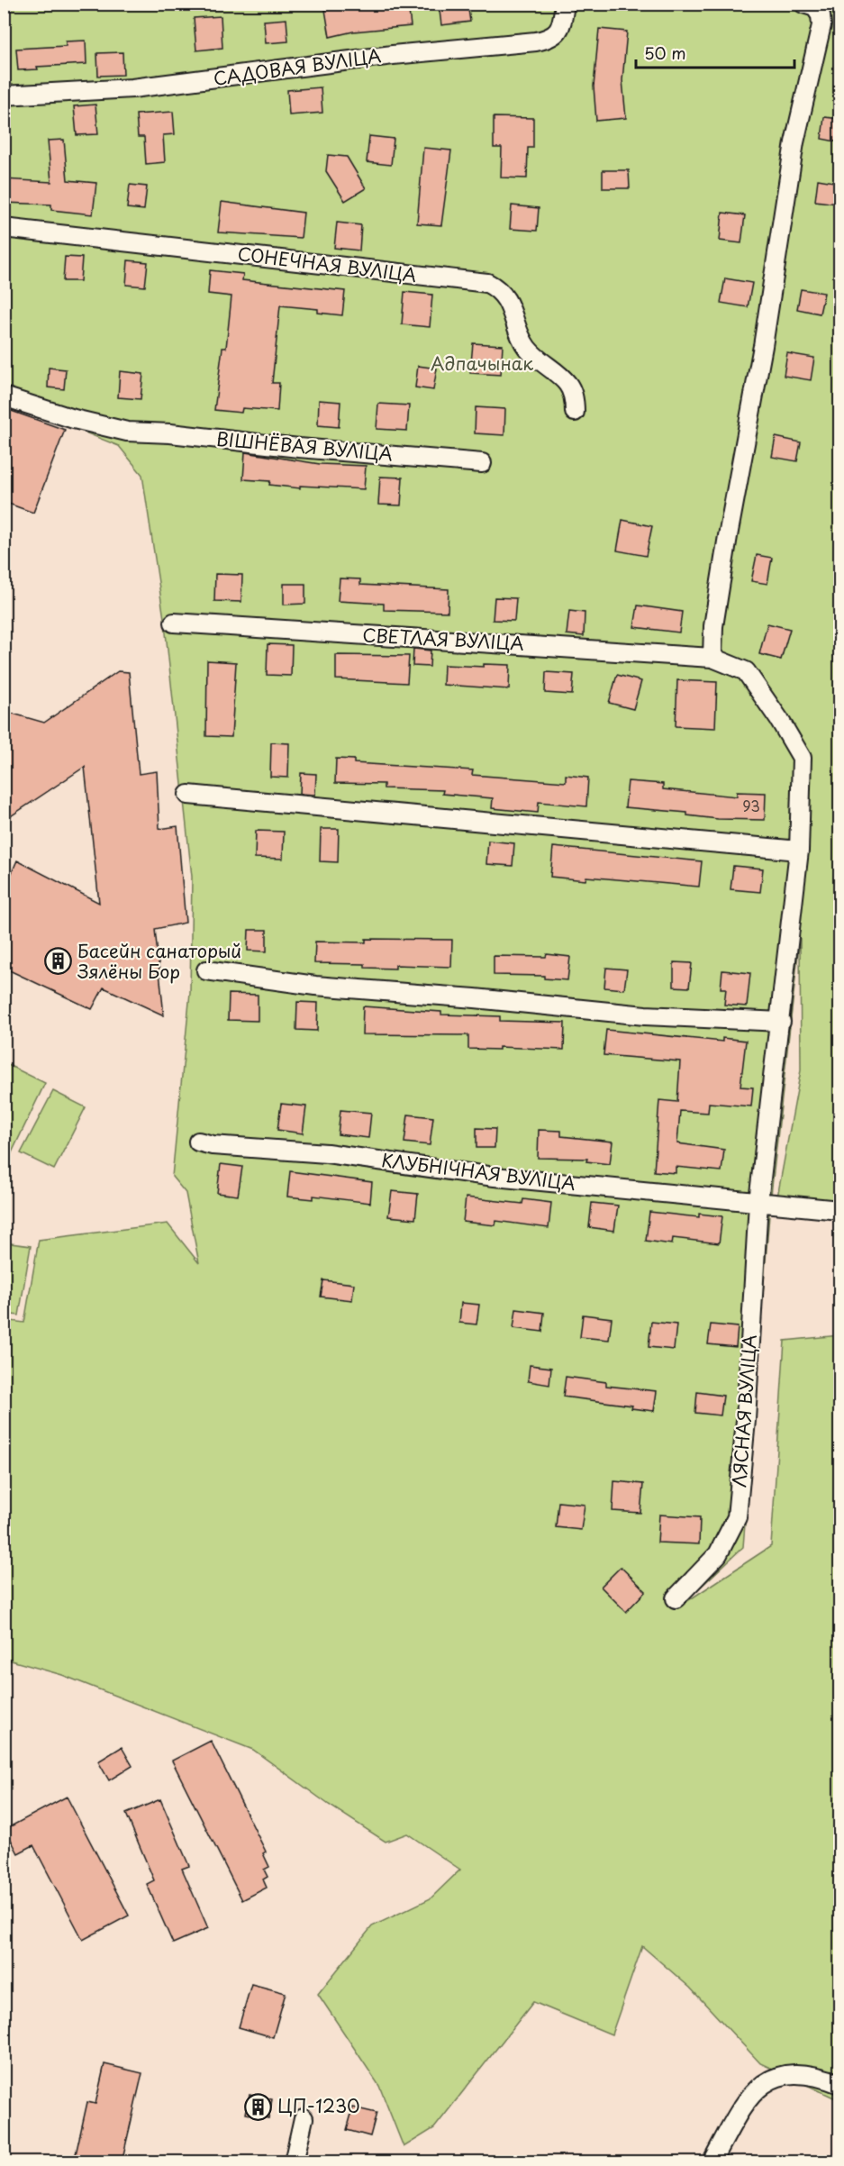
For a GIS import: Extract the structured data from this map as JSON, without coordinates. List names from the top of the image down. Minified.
{"streets":{"street":["САДОВАЯ ВУЛІЦА","СОНЕЧНАЯ ВУЛІЦА","ВІШНЁВАЯ ВУЛІЦА","СВЕТЛАЯ ВУЛІЦА","КЛУБНІЧНАЯ ВУЛІЦА","ЛЯСНАЯ ВУЛІЦА"]},"crossings":[["СВЕТЛАЯ ВУЛІЦА","ЛЯСНАЯ ВУЛІЦА"],["КЛУБНІЧНАЯ ВУЛІЦА","ЛЯСНАЯ ВУЛІЦА"]],"parks":["Адпачынак"],"places":{"building":["Басейн санаторый Зялёны Бор","ЦП-1230"]},"house_numbers":["93"],"scale_bar":"50 m"}
